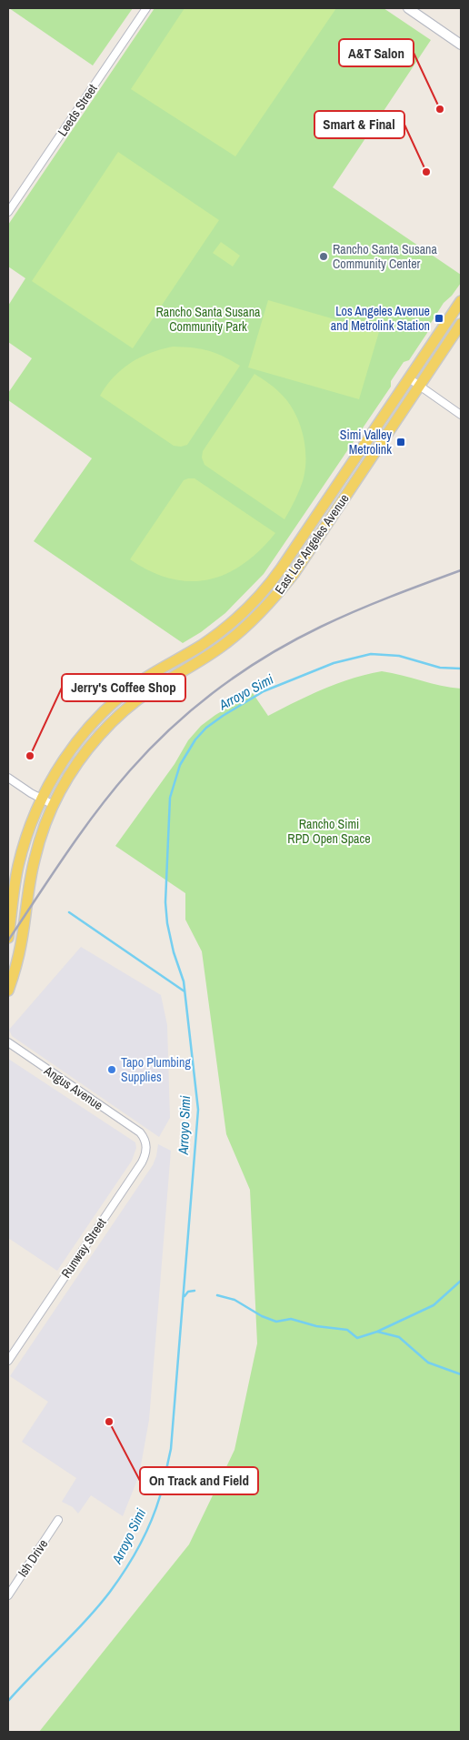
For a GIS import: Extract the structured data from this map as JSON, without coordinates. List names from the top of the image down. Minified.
{"streets":{"main road":["East Los Angeles Avenue"],"street":["Leeds Street","Angus Avenue","Runway Street","Ish Drive"]},"crossings":[["Angus Avenue","Runway Street"]],"water":["Arroyo Simi"],"parks":["Rancho Santa Susana Community Park","Rancho Simi RPD Open Space"],"places":{"other":["A&T Salon","Smart & Final","Rancho Santa Susana Community Center","Jerry's Coffee Shop","Tapo Plumbing Supplies","On Track and Field"],"transit":["Los Angeles Avenue and Metrolink Station","Simi Valley Metrolink"]}}
